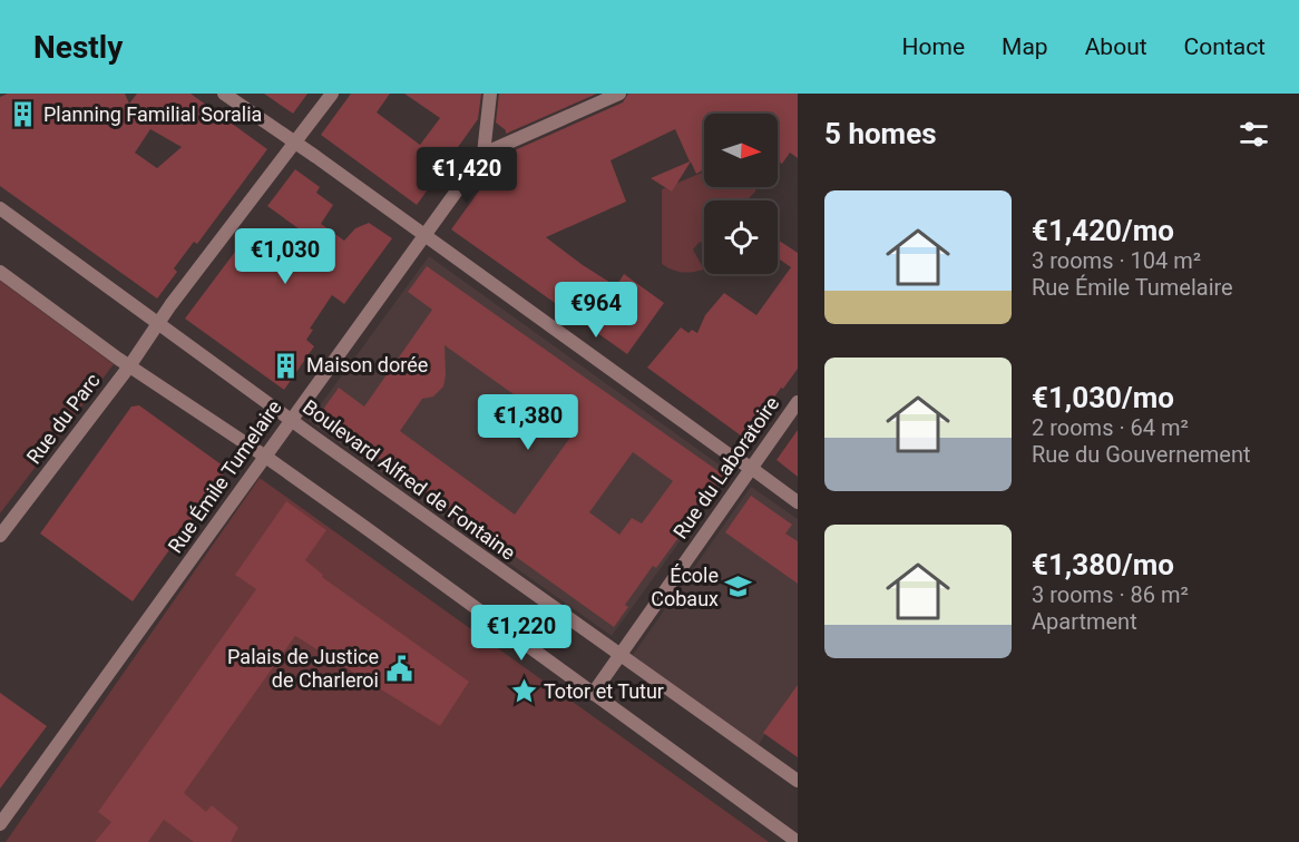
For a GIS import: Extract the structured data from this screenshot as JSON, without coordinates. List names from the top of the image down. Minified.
{"streets":{"street":["Rue du Parc","Rue du Laboratoire","Rue Émile Tumelaire","Boulevard Alfred de Fontaine"]},"crossings":[["Rue du Parc","Boulevard Alfred de Fontaine"],["Rue du Laboratoire","Boulevard Alfred de Fontaine"],["Rue Émile Tumelaire","Boulevard Alfred de Fontaine"]],"places":{"building":["Planning Familial Soralia","Maison dorée"],"school or university":["École Cobaux"],"public building":["Palais de Justice de Charleroi"],"place":["Totor et Tutur"]},"north":"right","page":{"header":"Nestly","nav":["Home","Map","About","Contact"],"heading":"5 homes","price":["€1,420","€1,030","€964","€1,380","€1,220"],"list":[{"name":"€1,420/mo","note":"3 rooms · 104 m² · Rue Émile Tumelaire"},{"name":"€1,030/mo","note":"2 rooms · 64 m² · Rue du Gouvernement"},{"name":"€1,380/mo","note":"3 rooms · 86 m² · Apartment"}]}}
